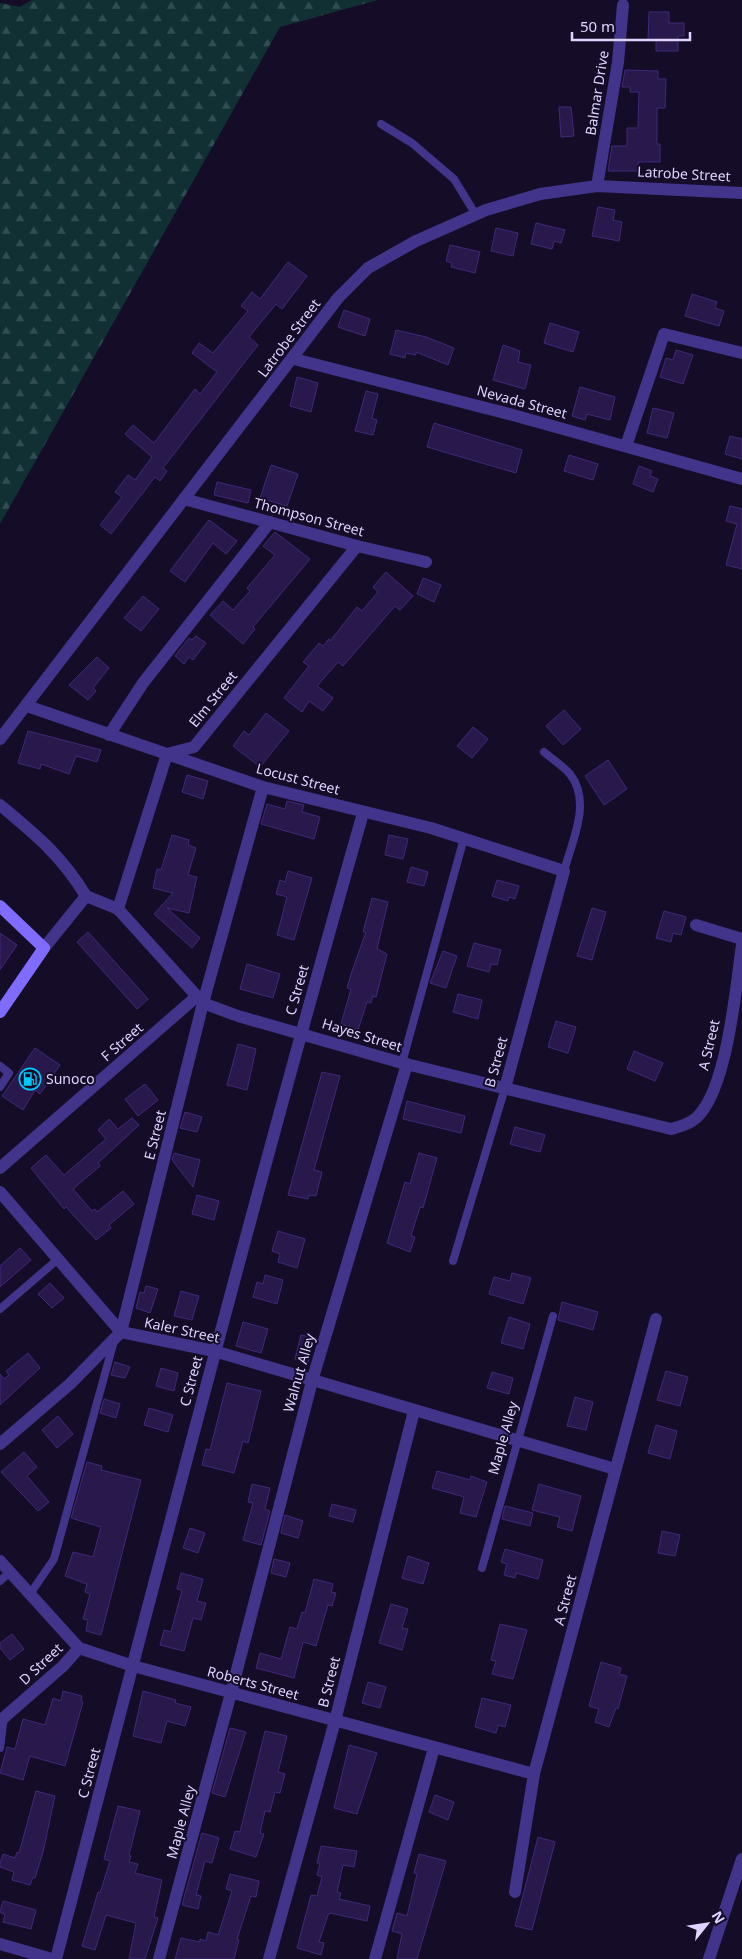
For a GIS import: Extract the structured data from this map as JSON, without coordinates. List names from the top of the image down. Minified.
{"streets":{"street":["Balmar Drive","Latrobe Street","Nevada Street","Thompson Street","Elm Street","Locust Street","C Street","Hayes Street","F Street","A Street","B Street","E Street","Kaler Street","Walnut Alley","Maple Alley","D Street","Roberts Street"]},"crossings":[["Balmar Drive","Latrobe Street"],["Latrobe Street","Nevada Street"],["Latrobe Street","Thompson Street"],["Latrobe Street","Locust Street"],["Thompson Street","Elm Street"],["Elm Street","Locust Street"],["Locust Street","C Street"],["Locust Street","B Street"],["Locust Street","E Street"],["C Street","Hayes Street"],["C Street","Kaler Street"],["C Street","Roberts Street"],["Hayes Street","F Street"],["Hayes Street","A Street"],["Hayes Street","B Street"],["Hayes Street","E Street"],["Hayes Street","Walnut Alley"],["F Street","E Street"],["A Street","Kaler Street"],["A Street","Roberts Street"],["B Street","Kaler Street"],["B Street","Roberts Street"],["E Street","Kaler Street"],["Kaler Street","Walnut Alley"],["Kaler Street","Maple Alley"],["Walnut Alley","Maple Alley"],["Walnut Alley","Roberts Street"],["Maple Alley","Roberts Street"],["D Street","Roberts Street"]],"places":{"fuel station":["Sunoco"]},"scale_bar":"50 m","north":"top right"}
